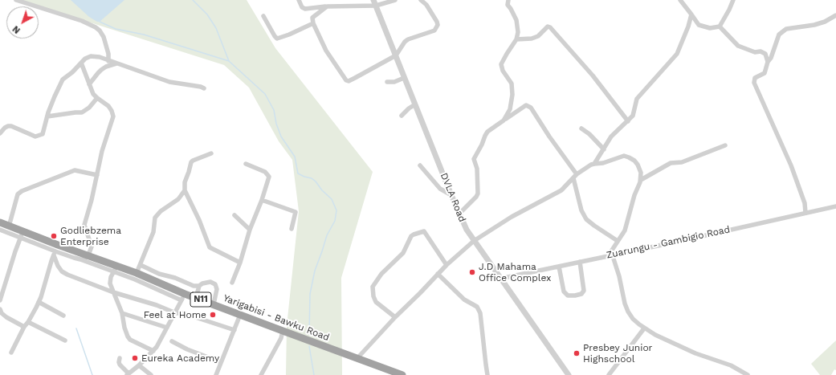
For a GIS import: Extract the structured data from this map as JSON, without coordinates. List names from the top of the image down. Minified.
{"streets":{"highway":["N11","Yarigabisi - Bawku Road"],"street":["DVLA Road","Zuarungu - Gambigio Road"]},"crossings":[["DVLA Road","Zuarungu - Gambigio Road"]],"places":["Godliebzema Enterprise","J.D Mahama Office Complex","Feel at Home","Presbey Junior Highschool","Eureka Academy"],"north":"bottom left"}
